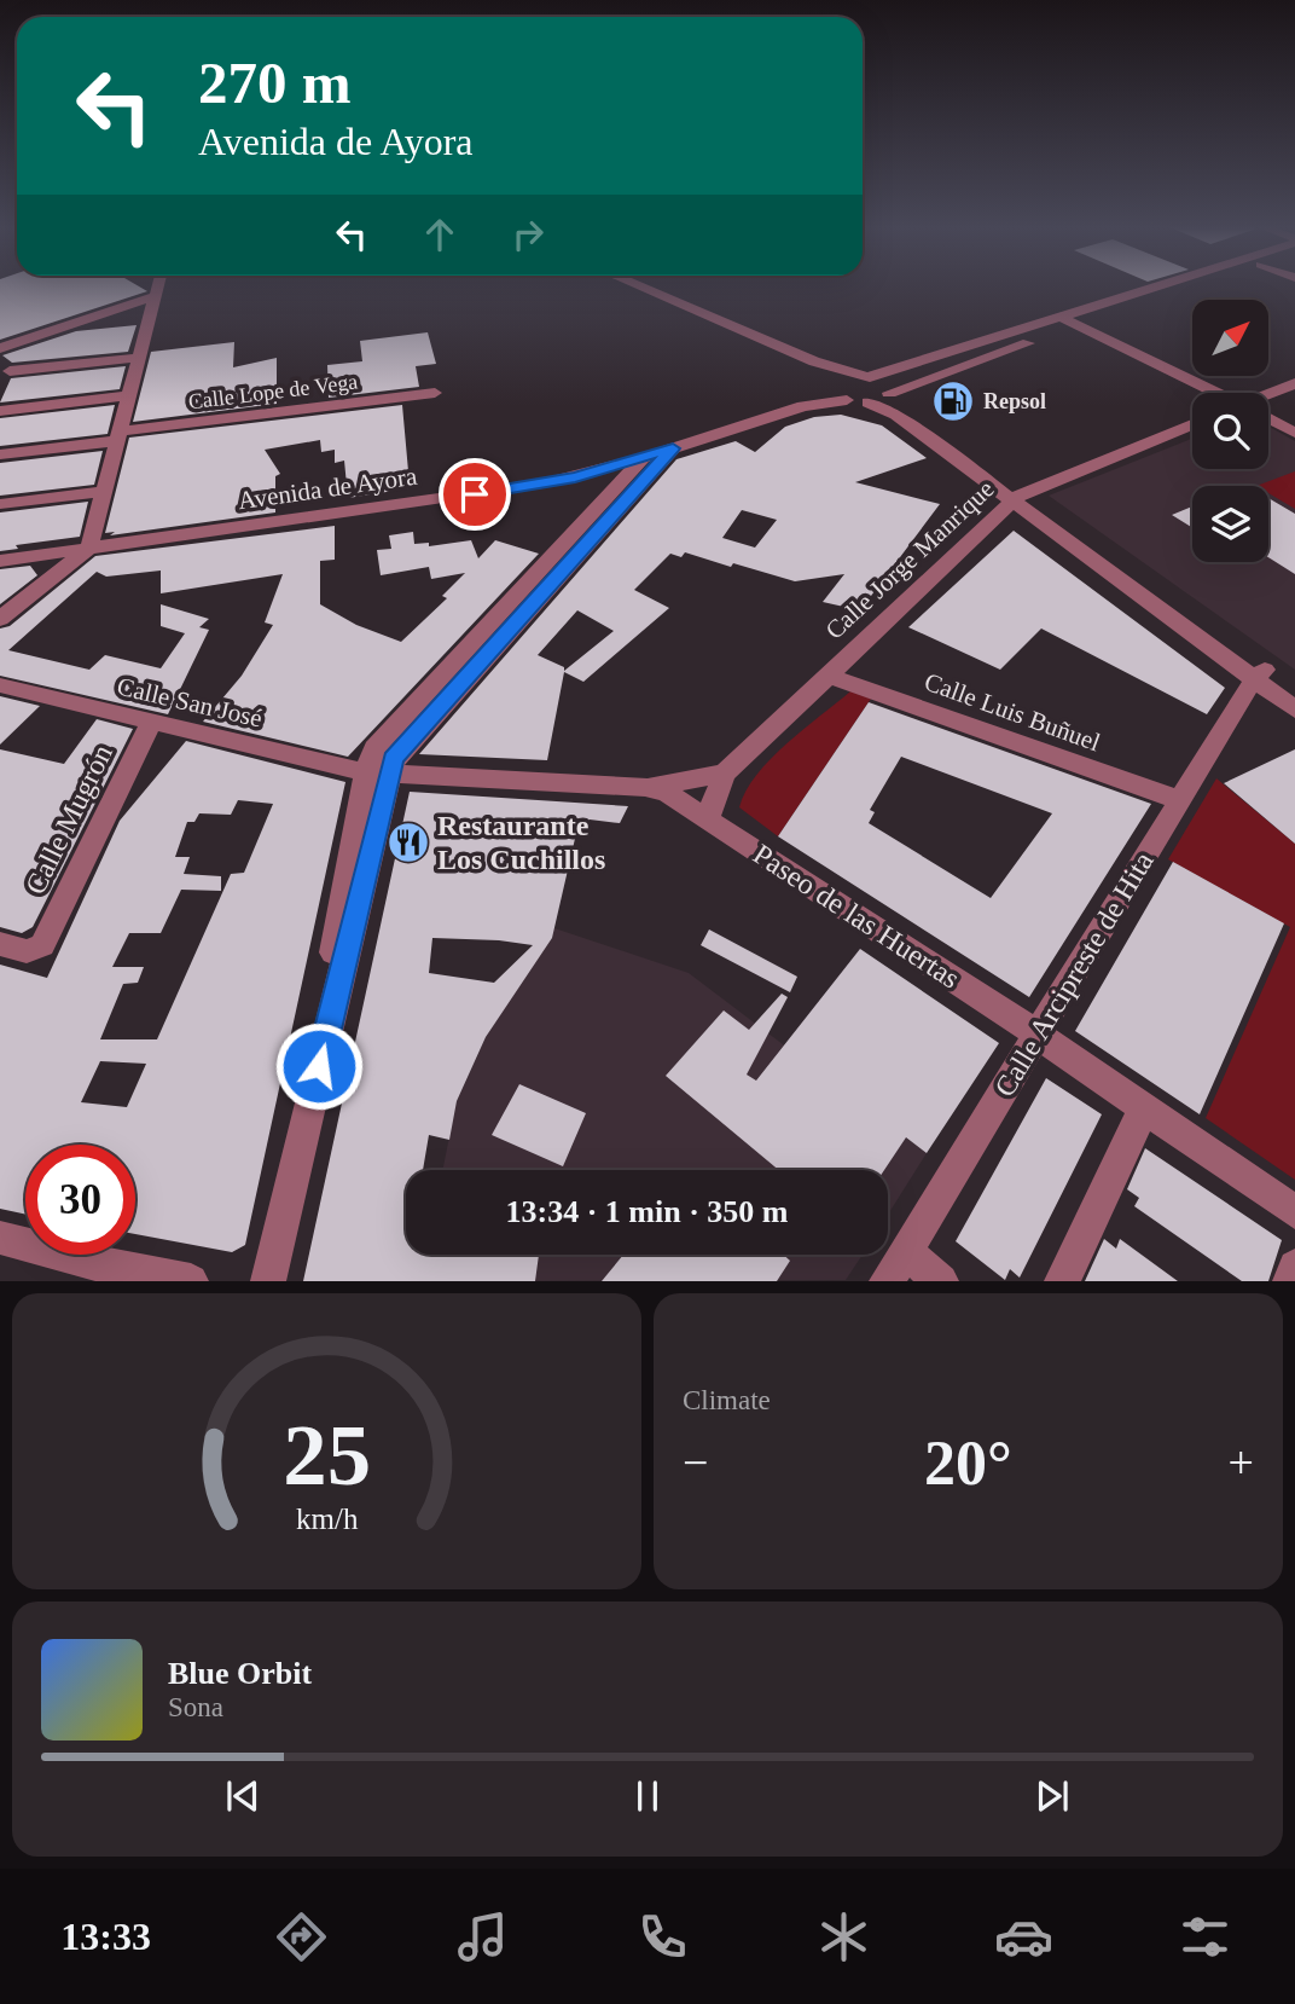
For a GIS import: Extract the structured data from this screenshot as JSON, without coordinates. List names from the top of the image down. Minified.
{"streets":{"street":["Calle Lope de Vega","Avenida de Ayora","Calle Jorge Manrique","Calle San José","Calle Luis Buñuel","Calle Mugrón","Paseo de las Huertas","Calle Arcipreste de Hita"]},"crossings":[["Calle Jorge Manrique","Calle Luis Buñuel"],["Calle Jorge Manrique","Paseo de las Huertas"],["Calle San José","Calle Mugrón"],["Calle San José","Paseo de las Huertas"],["Calle Luis Buñuel","Calle Arcipreste de Hita"],["Paseo de las Huertas","Calle Arcipreste de Hita"]],"places":{"fuel station":["Repsol"],"restaurant":["Restaurante Los Cuchillos"]},"north":"top right","page":{"turn":["270 m","Avenida de Ayora"],"limit":"30","trip":"13:34 · 1 min · 350 m","tile":"Climate","heat":["−","20°","+"],"song":["Blue Orbit","Sona"],"tabs":"13:33","gauge":["25","km/h"]}}
